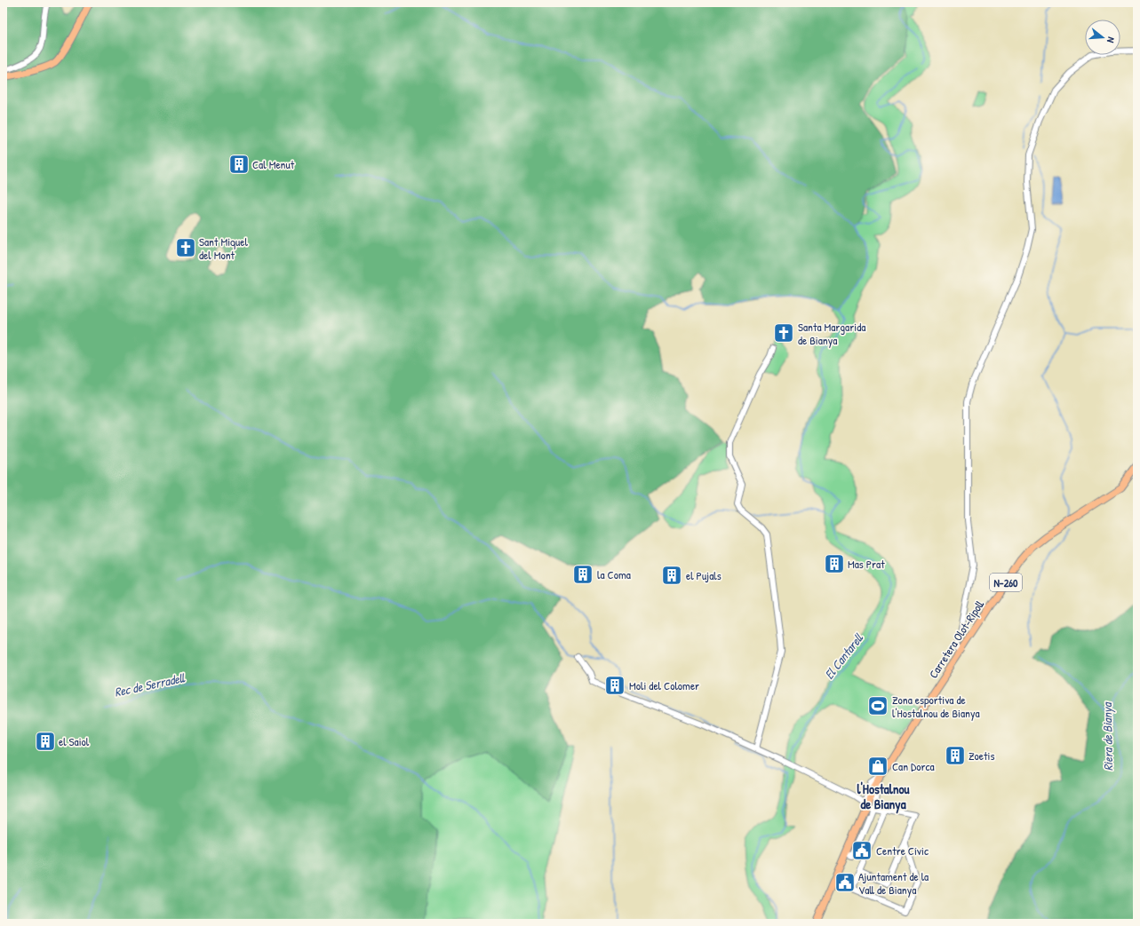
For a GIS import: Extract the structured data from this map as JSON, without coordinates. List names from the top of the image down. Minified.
{"streets":{"main road":["N-260","Carretera Olot-Ripoll"]},"districts":["l'Hostalnou de Bianya"],"water":["El Cantarell","Rec de Serradell","Riera de Bianya"],"places":{"building":["Cal Menut","Mas Prat","la Coma","el Pujals","Moli del Colomer","el Saiol","Zoetis"],"church":["Sant Miquel del Mont","Santa Margarida de Bianya"],"sports":["Zona esportiva de l'Hostalnou de Bianya"],"shop":["Can Dorca"],"public building":["Centre Cívic","Ajuntament de la Vall de Bianya"]},"north":"right"}
